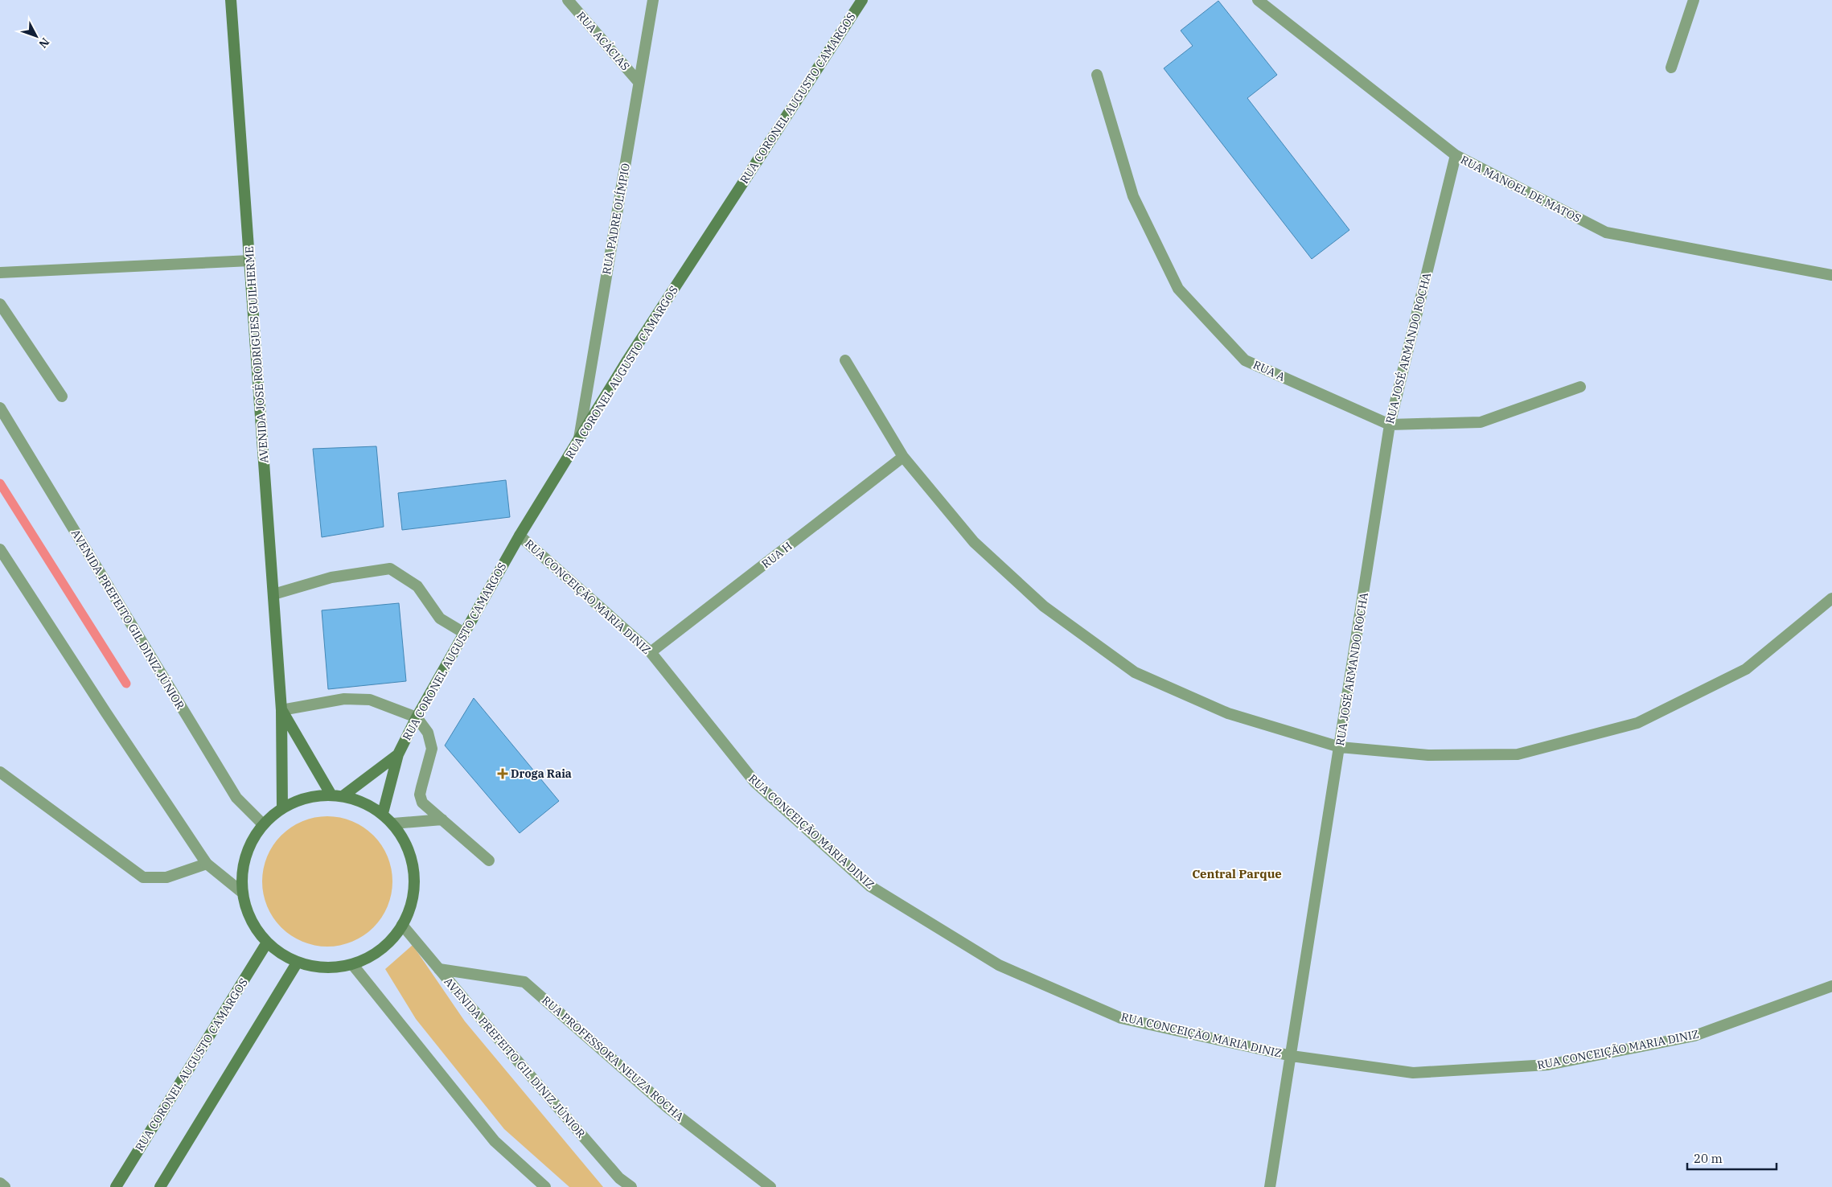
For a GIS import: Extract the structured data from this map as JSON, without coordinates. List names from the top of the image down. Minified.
{"streets":{"main road":["RUA CORONEL AUGUSTO CAMARGOS","AVENIDA JOSÉ RODRIGUES GUILHERME"],"street":["RUA ACÁCIAS","RUA MANOEL DE MATOS","RUA PADRE OLÍMPIO","RUA JOSÉ ARMANDO ROCHA","RUA A","RUA H","RUA CONCEIÇÃO MARIA DINIZ","AVENIDA PREFEITO GIL DINIZ JÚNIOR","RUA PROFESSORA NEUZA ROCHA"]},"crossings":[["RUA ACÁCIAS","RUA PADRE OLÍMPIO"],["RUA CORONEL AUGUSTO CAMARGOS","RUA PADRE OLÍMPIO"],["RUA CORONEL AUGUSTO CAMARGOS","RUA CONCEIÇÃO MARIA DINIZ"],["RUA MANOEL DE MATOS","RUA JOSÉ ARMANDO ROCHA"],["RUA JOSÉ ARMANDO ROCHA","RUA A"],["RUA JOSÉ ARMANDO ROCHA","RUA CONCEIÇÃO MARIA DINIZ"],["RUA H","RUA CONCEIÇÃO MARIA DINIZ"],["AVENIDA PREFEITO GIL DINIZ JÚNIOR","RUA PROFESSORA NEUZA ROCHA"]],"districts":["Central Parque"],"places":{"health":["Droga Raia"]},"scale_bar":"20 m","north":"bottom right"}
